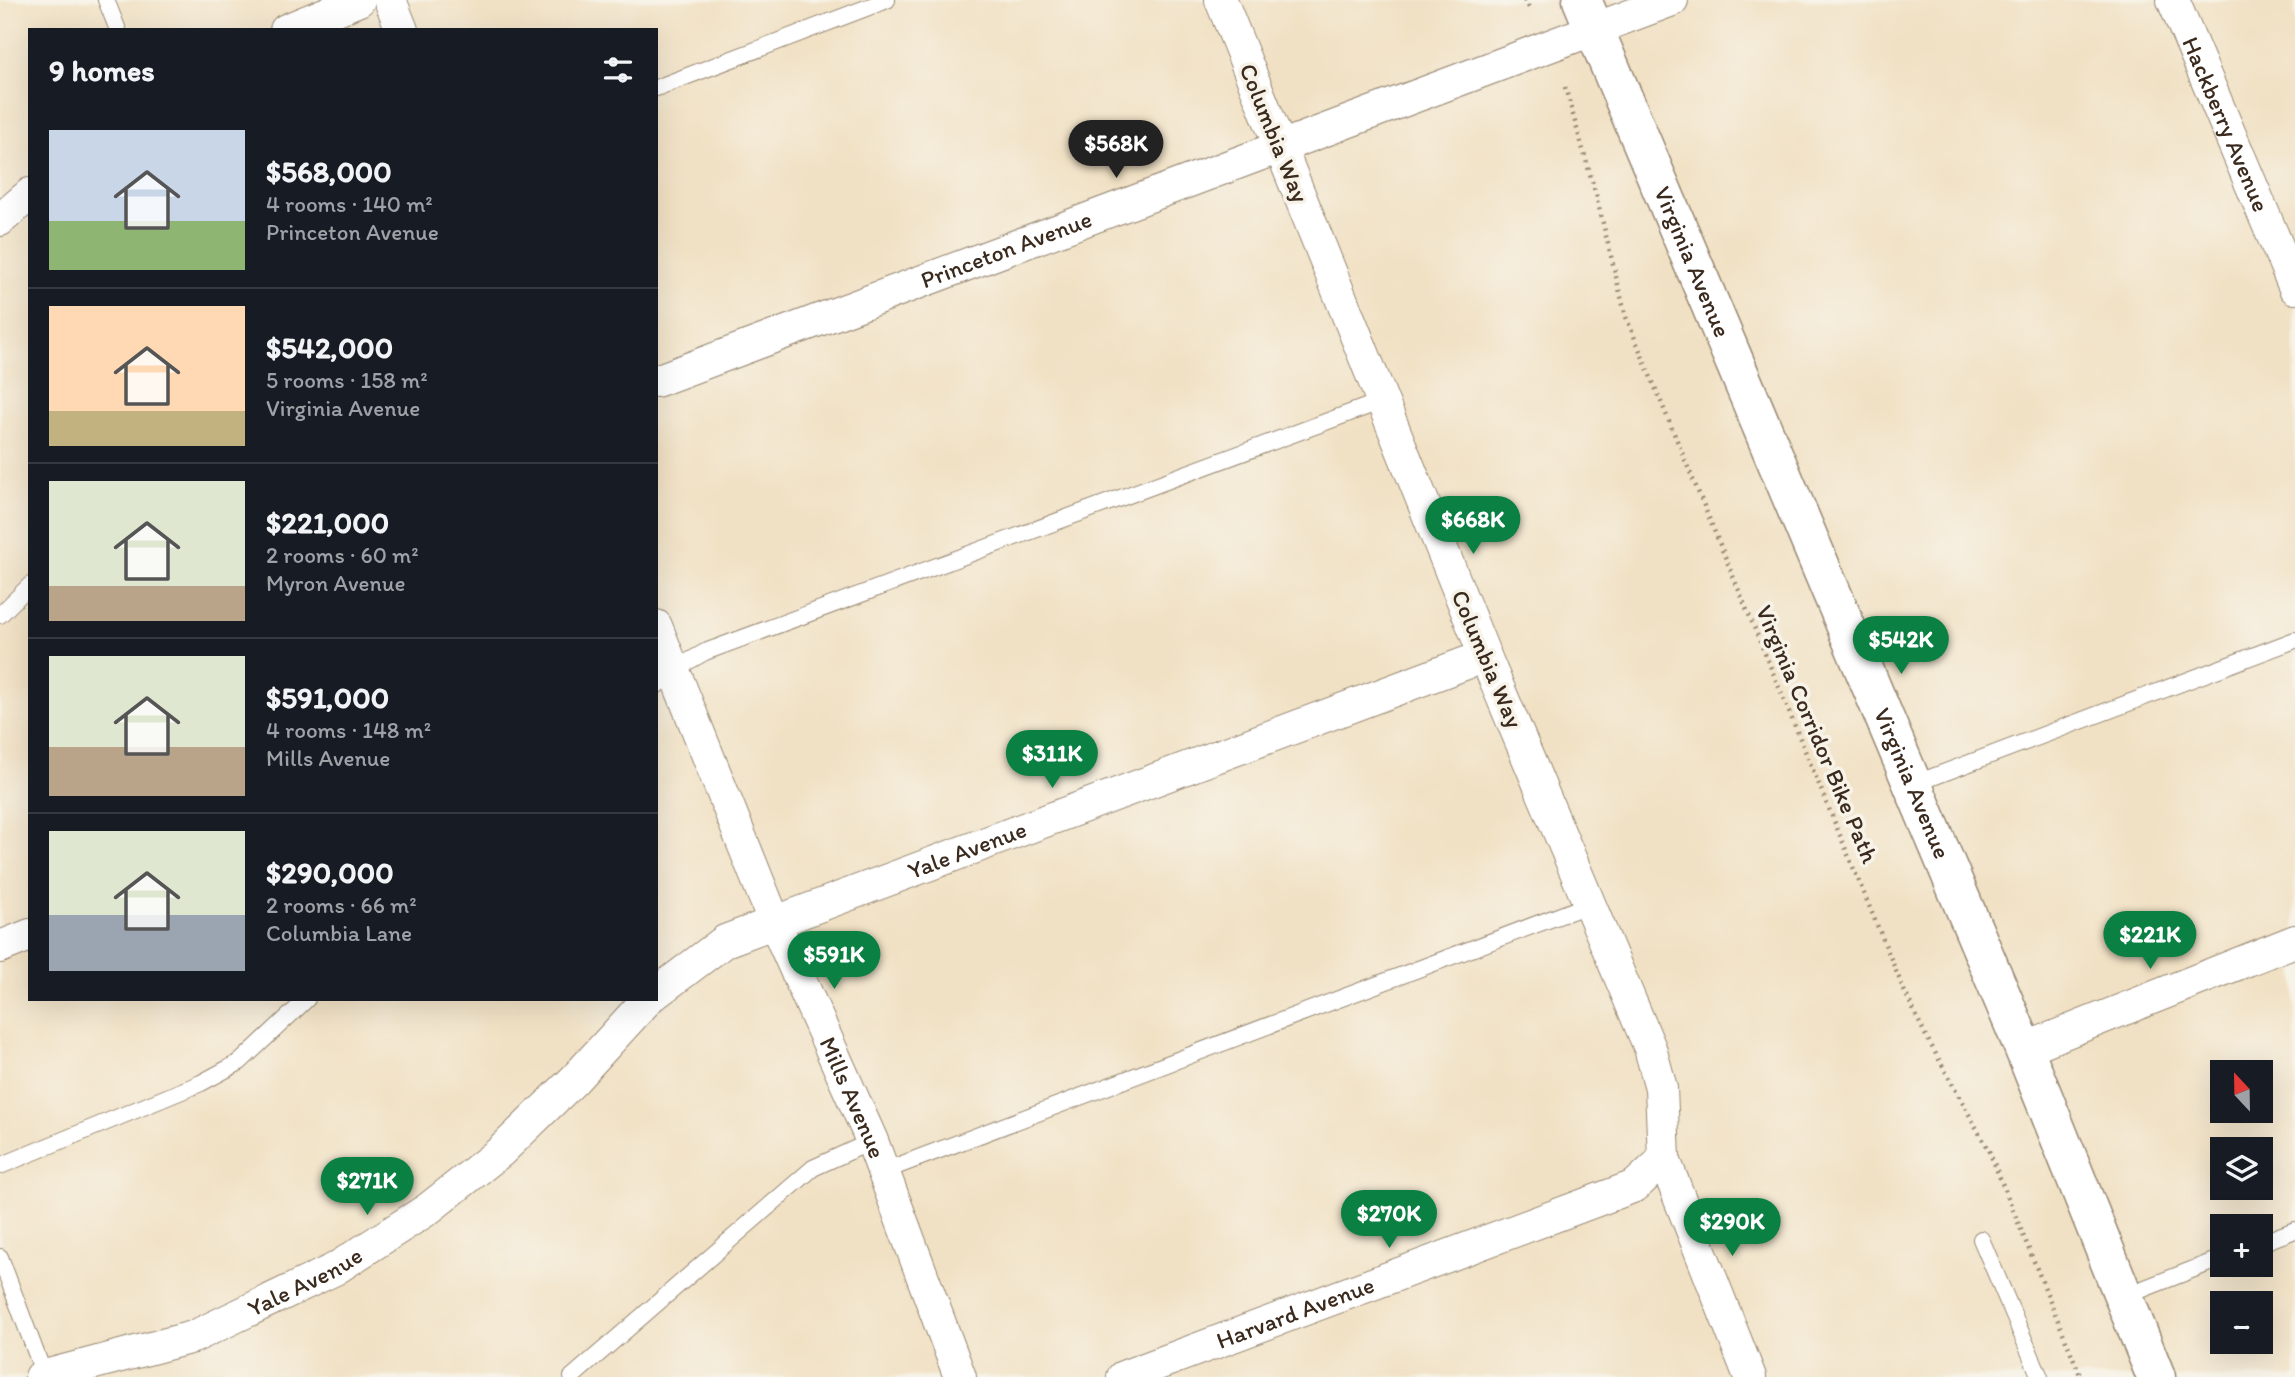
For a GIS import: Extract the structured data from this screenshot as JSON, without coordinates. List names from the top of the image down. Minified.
{"streets":{"street":["Hackberry Avenue","Columbia Way","Princeton Avenue","Virginia Avenue","Yale Avenue","Mills Avenue","Harvard Avenue"],"path":["Virginia Corridor Bike Path"]},"crossings":[["Columbia Way","Princeton Avenue"],["Columbia Way","Yale Avenue"],["Columbia Way","Harvard Avenue"],["Princeton Avenue","Virginia Avenue"],["Yale Avenue","Mills Avenue"]],"north":"top","page":{"heading":"9 homes","list":[{"name":"$568,000","note":"4 rooms · 140 m² · Princeton Avenue"},{"name":"$542,000","note":"5 rooms · 158 m² · Virginia Avenue"},{"name":"$221,000","note":"2 rooms · 60 m² · Myron Avenue"},{"name":"$591,000","note":"4 rooms · 148 m² · Mills Avenue"},{"name":"$290,000","note":"2 rooms · 66 m² · Columbia Lane"}],"price":["$568K","$668K","$542K","$311K","$221K","$591K","$271K","$270K","$290K"],"map_buttons":["+","−"]}}
